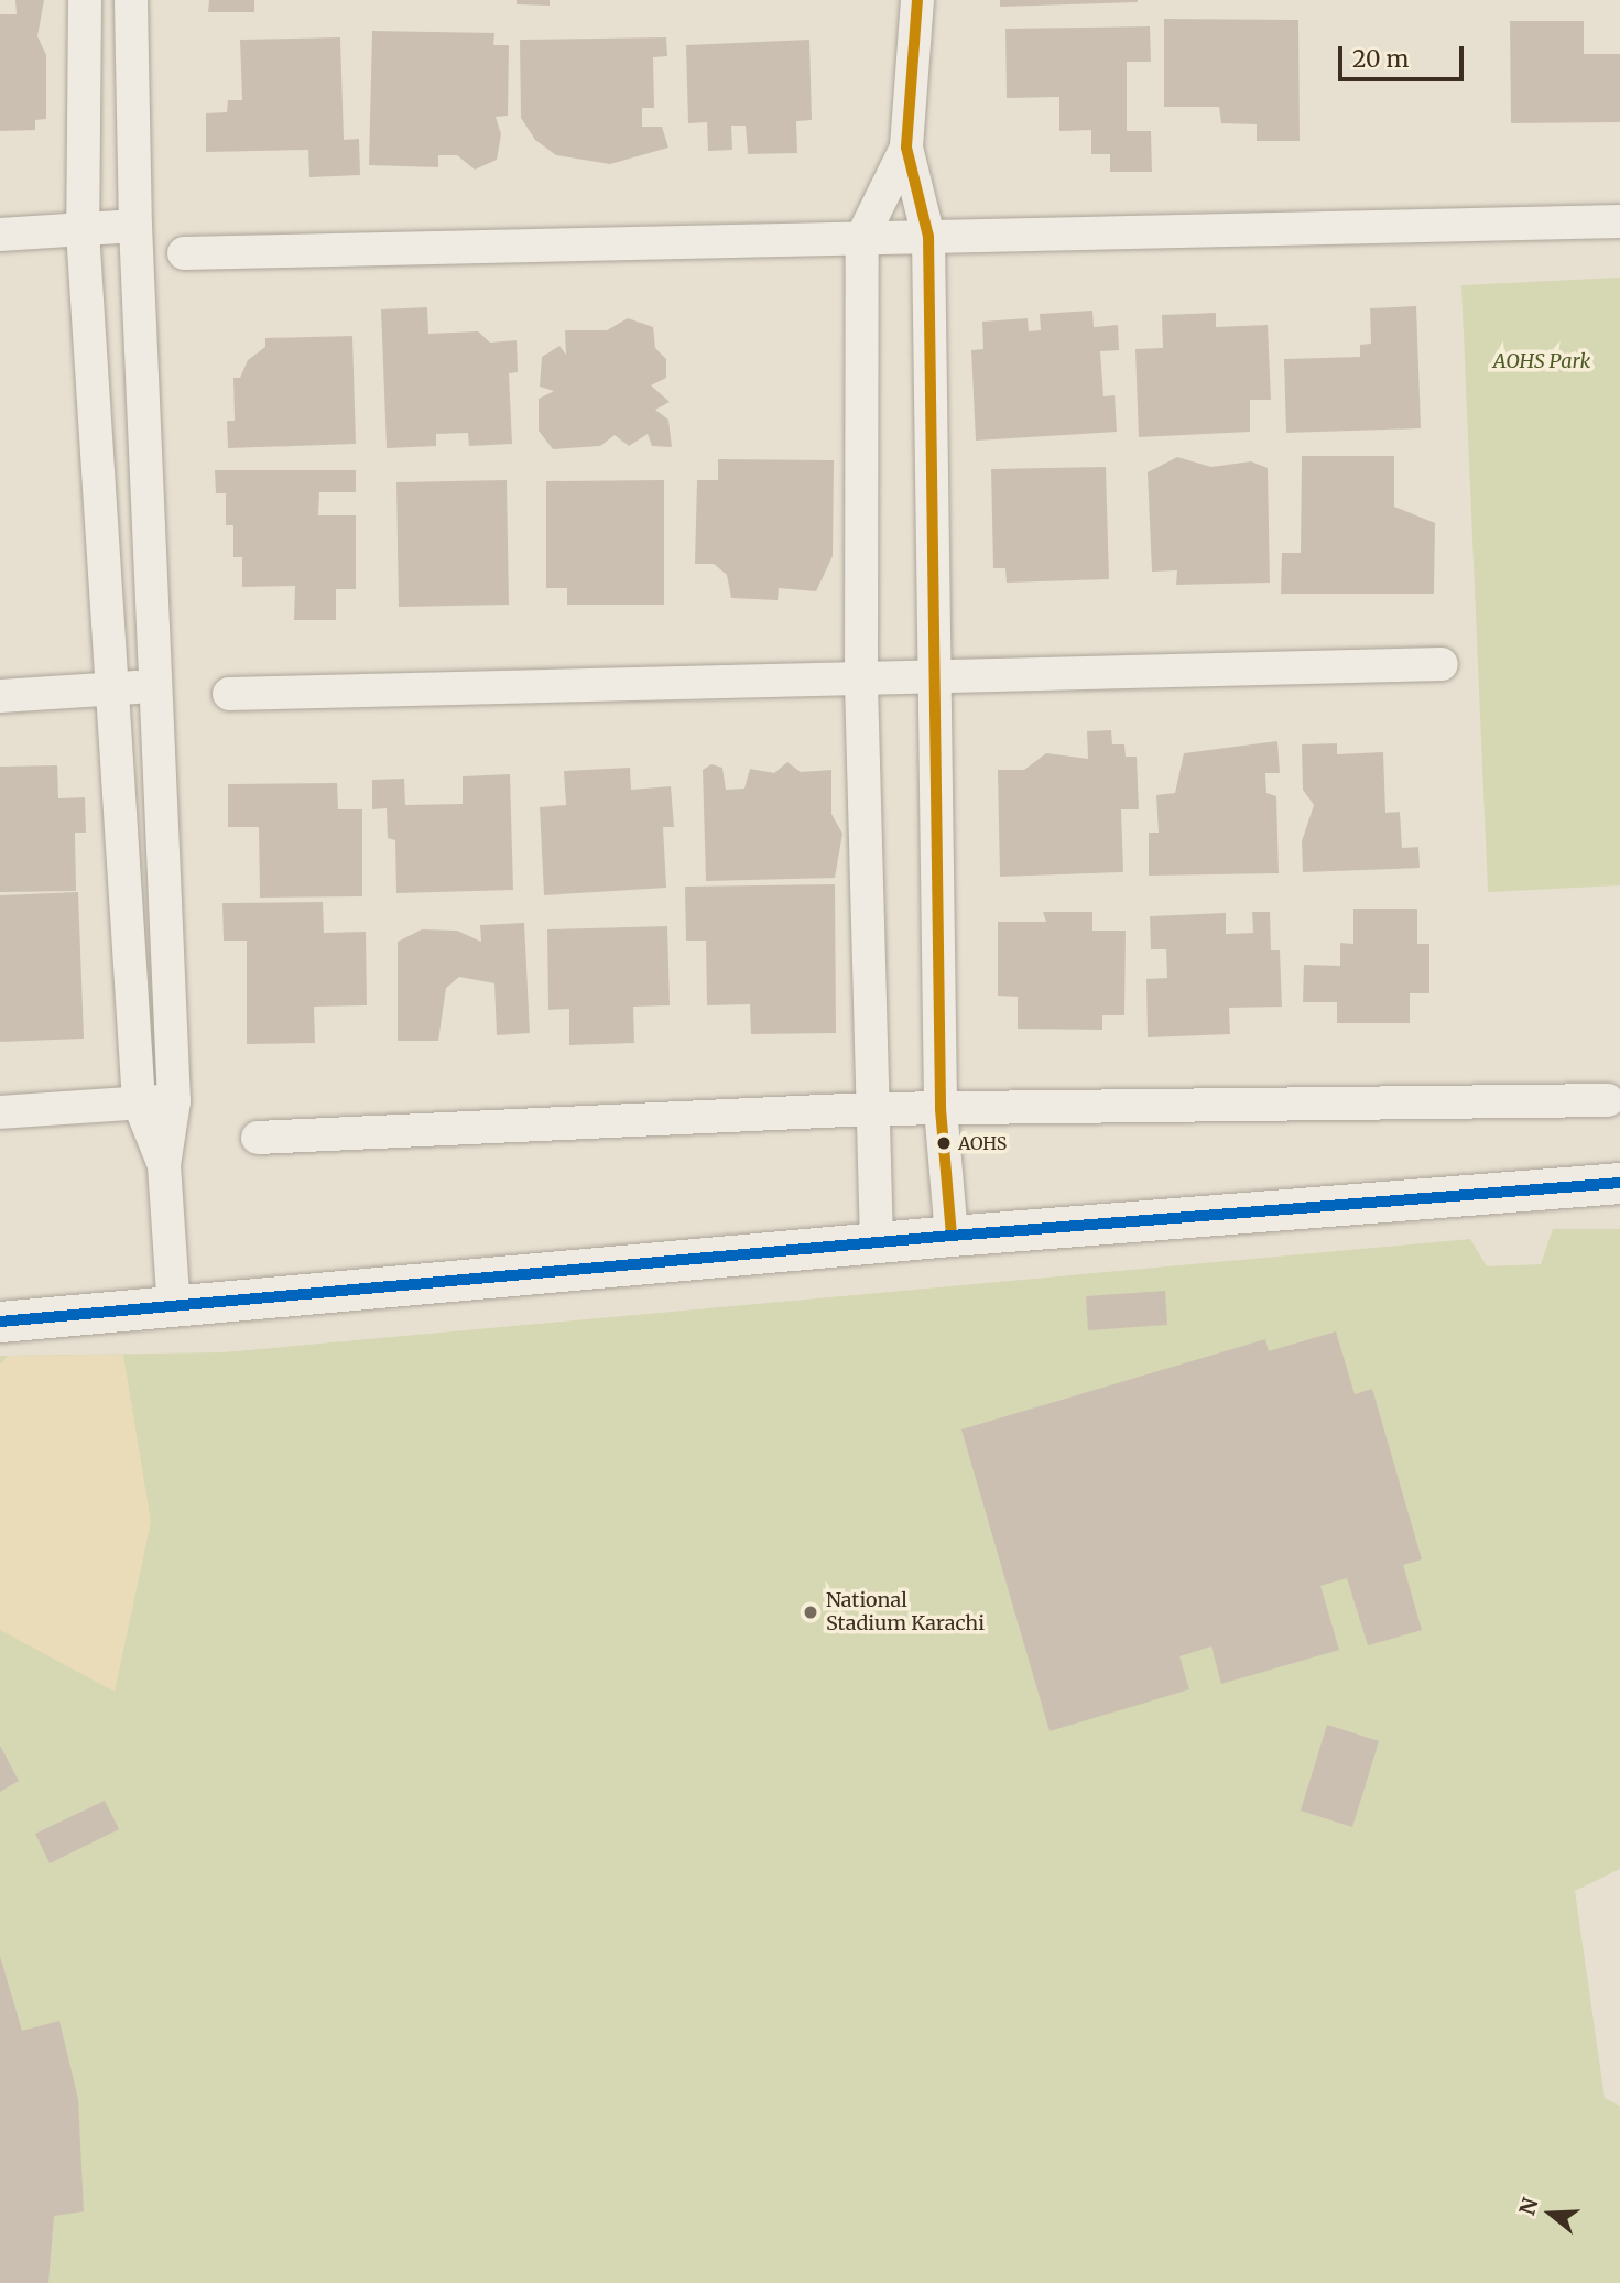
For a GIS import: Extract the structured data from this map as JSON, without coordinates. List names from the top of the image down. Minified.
{"parks":["AOHS Park"],"places":["AOHS","National Stadium Karachi"],"scale_bar":"20 m","north":"left"}
